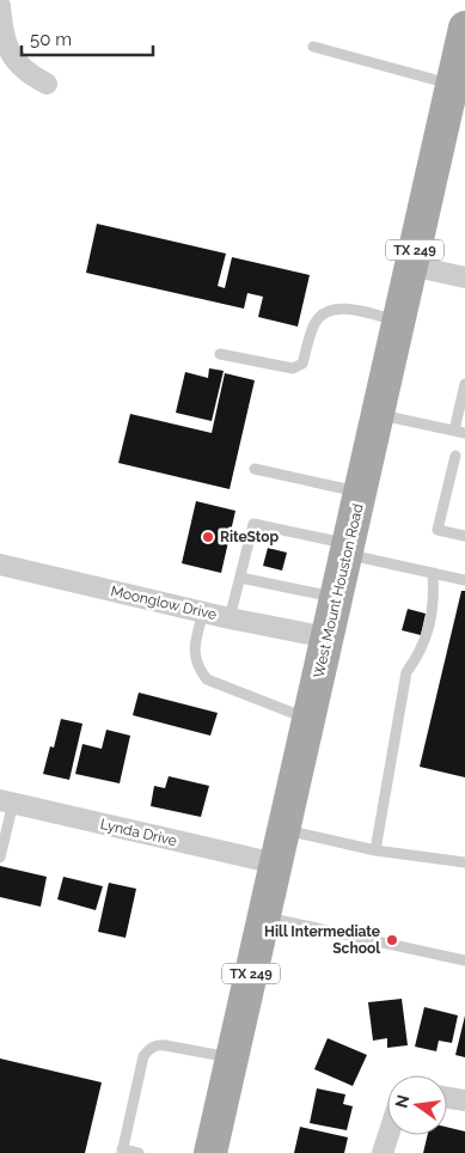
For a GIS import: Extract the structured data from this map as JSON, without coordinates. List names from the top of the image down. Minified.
{"streets":{"main road":["TX 249","West Mount Houston Road"],"street":["Moonglow Drive","Lynda Drive"]},"crossings":[["West Mount Houston Road","Moonglow Drive"],["West Mount Houston Road","Lynda Drive"]],"places":["RiteStop","Hill Intermediate School"],"scale_bar":"50 m","north":"left"}
